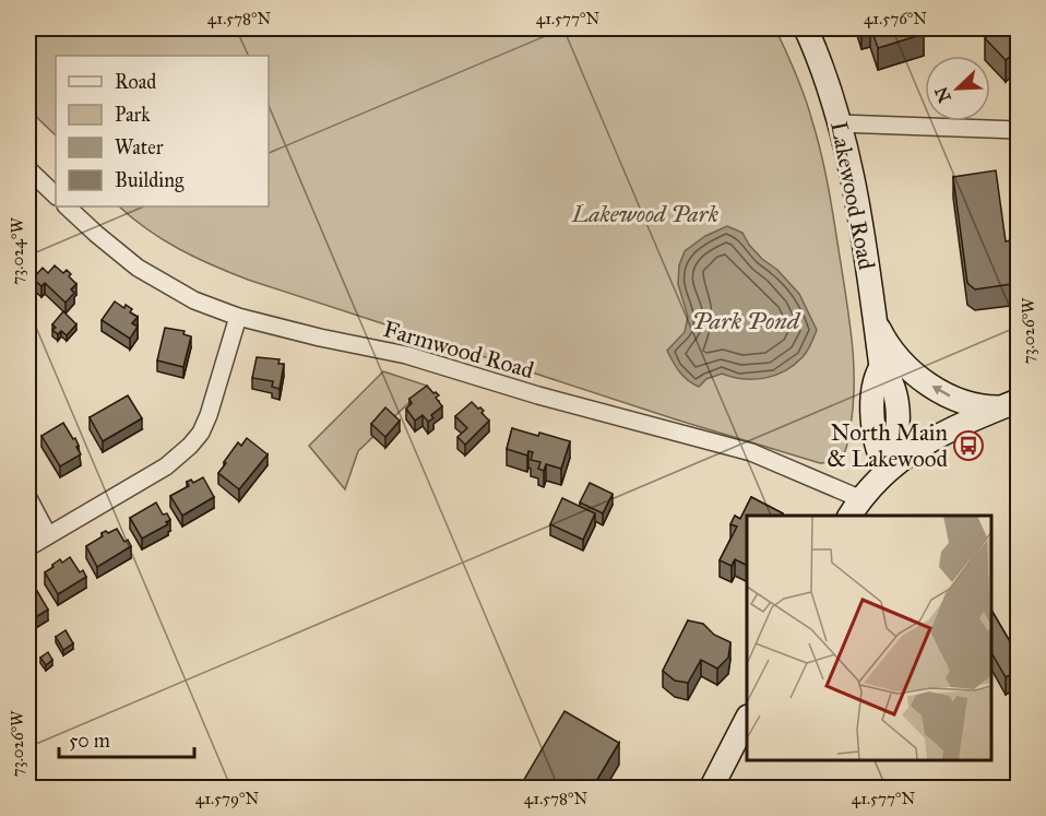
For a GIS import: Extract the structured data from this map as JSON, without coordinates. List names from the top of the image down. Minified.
{"streets":{"main road":["Lakewood Road"],"street":["Farmwood Road"]},"water":["Park Pond"],"parks":["Lakewood Park"],"places":{"bus stop":["North Main & Lakewood"]},"legend":["Road","Park","Water","Building"],"scale_bar":"50 m","north":"bottom left","coordinates":["41.578°N","41.577°N","41.576°N","73.024°W","73.026°W","41.579°N"]}
